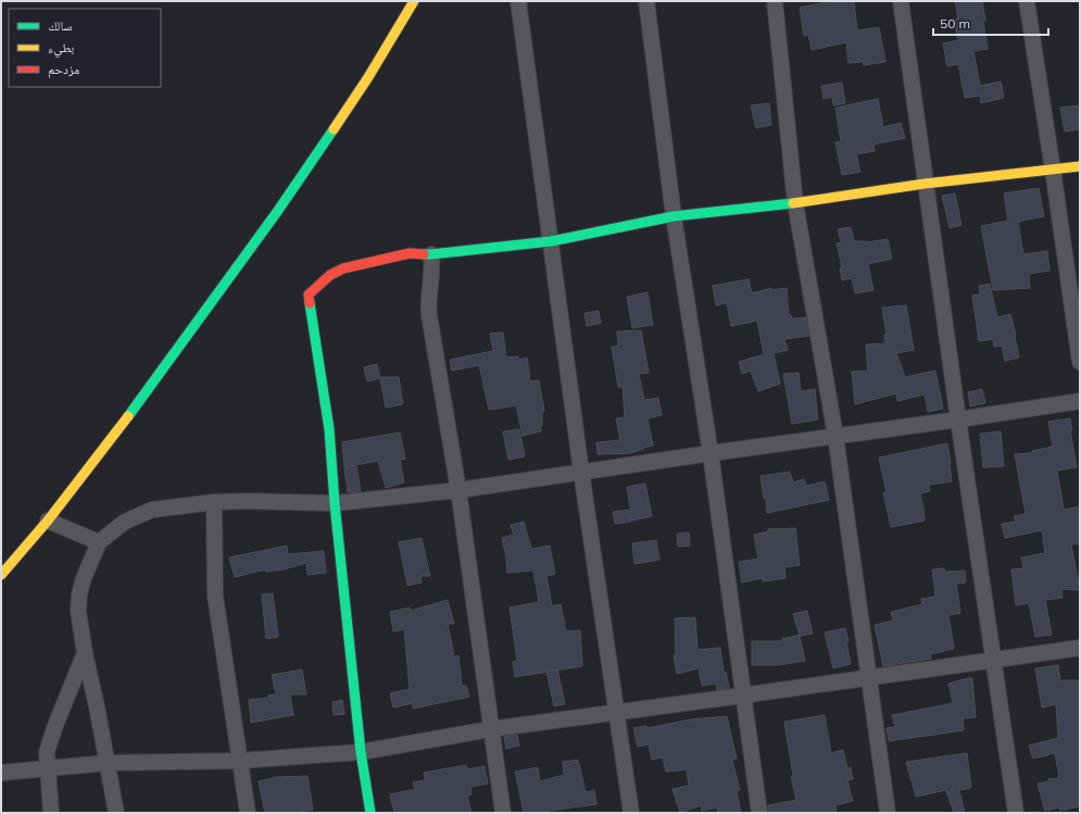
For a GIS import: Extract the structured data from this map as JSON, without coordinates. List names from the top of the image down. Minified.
{"legend":["سالك","بطيء","مزدحم"],"scale_bar":"50 m"}
